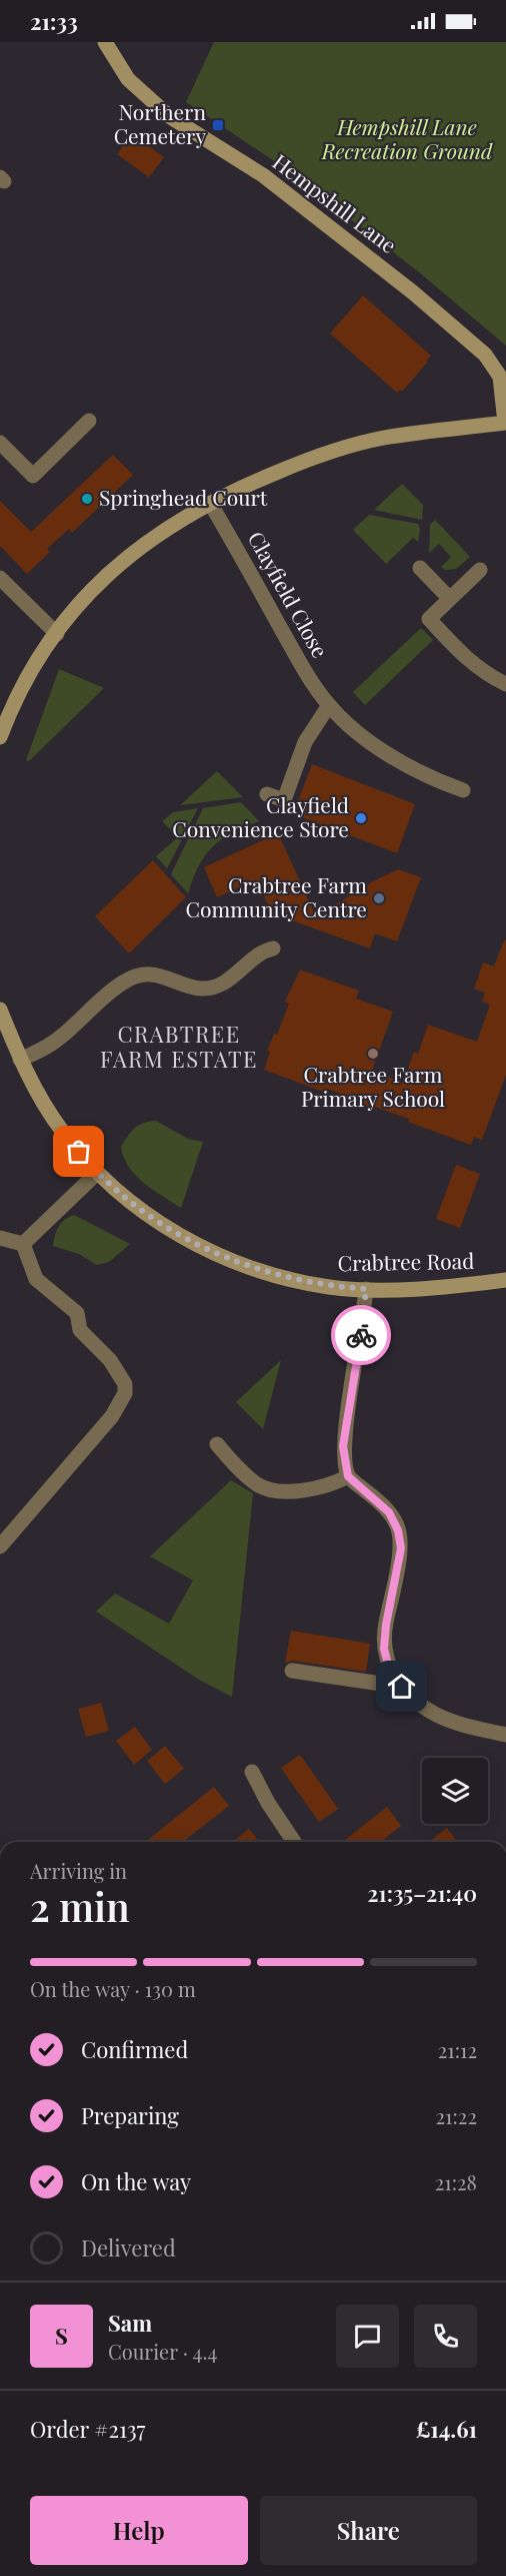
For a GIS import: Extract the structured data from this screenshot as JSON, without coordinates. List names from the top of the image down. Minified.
{"streets":{"street":["Hempshill Lane","Clayfield Close","Crabtree Road"]},"districts":["CRABTREE FARM ESTATE"],"parks":["Hempshill Lane Recreation Ground"],"places":{"transit":["Northern Cemetery"],"other":["Springhead Court","Clayfield Convenience Store","Crabtree Farm Community Centre","Crabtree Farm Primary School"]},"page":{"status":"21:33","heading":["2 min","Arriving in","21:35–21:40"],"panel":["Sam","Courier · 4.4","Order #2137","£14.61"],"bar":"On the way · 130 m","list":[["Confirmed","21:12"],["Preparing","21:22"],["On the way","21:28"],"Delivered"],"round":"S","buttons":["Help","Share"]}}
